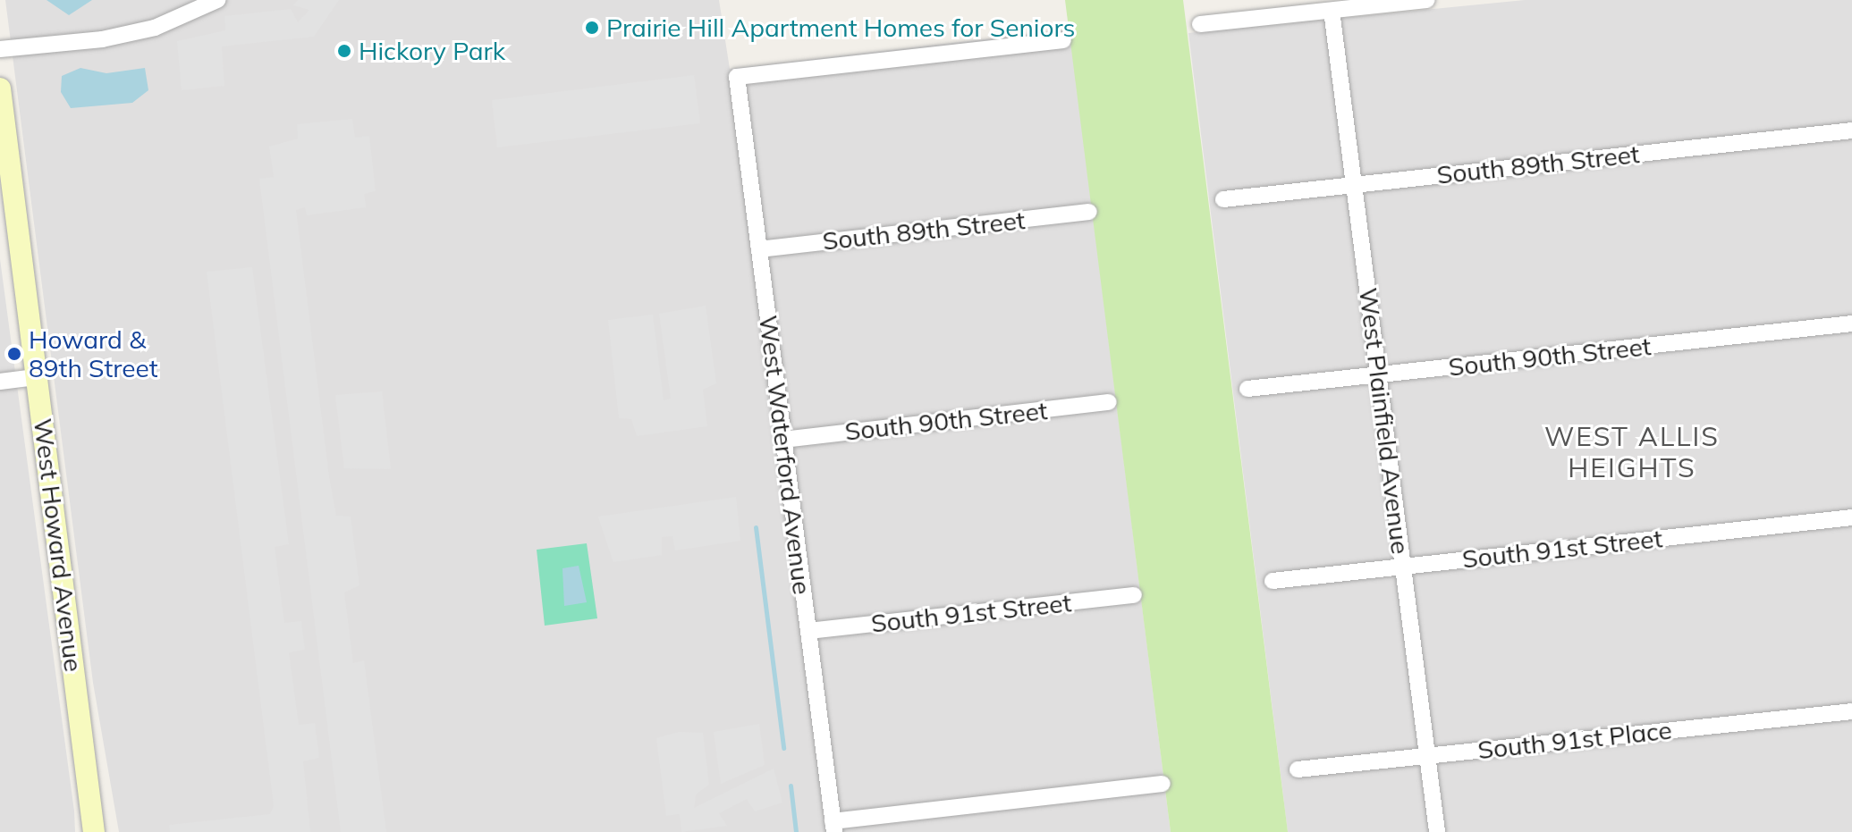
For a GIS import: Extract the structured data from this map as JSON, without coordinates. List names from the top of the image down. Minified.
{"streets":{"street":["South 89th Street","South 90th Street","West Plainfield Avenue","West Waterford Avenue","West Howard Avenue","South 91st Street","South 91st Place"]},"crossings":[["South 89th Street","West Plainfield Avenue"],["South 89th Street","West Waterford Avenue"],["South 90th Street","West Plainfield Avenue"],["South 90th Street","West Waterford Avenue"],["West Plainfield Avenue","South 91st Street"],["West Plainfield Avenue","South 91st Place"],["West Waterford Avenue","South 91st Street"]],"districts":["WEST ALLIS HEIGHTS"],"places":["Prairie Hill Apartment Homes for Seniors","Hickory Park","Howard & 89th Street"]}
